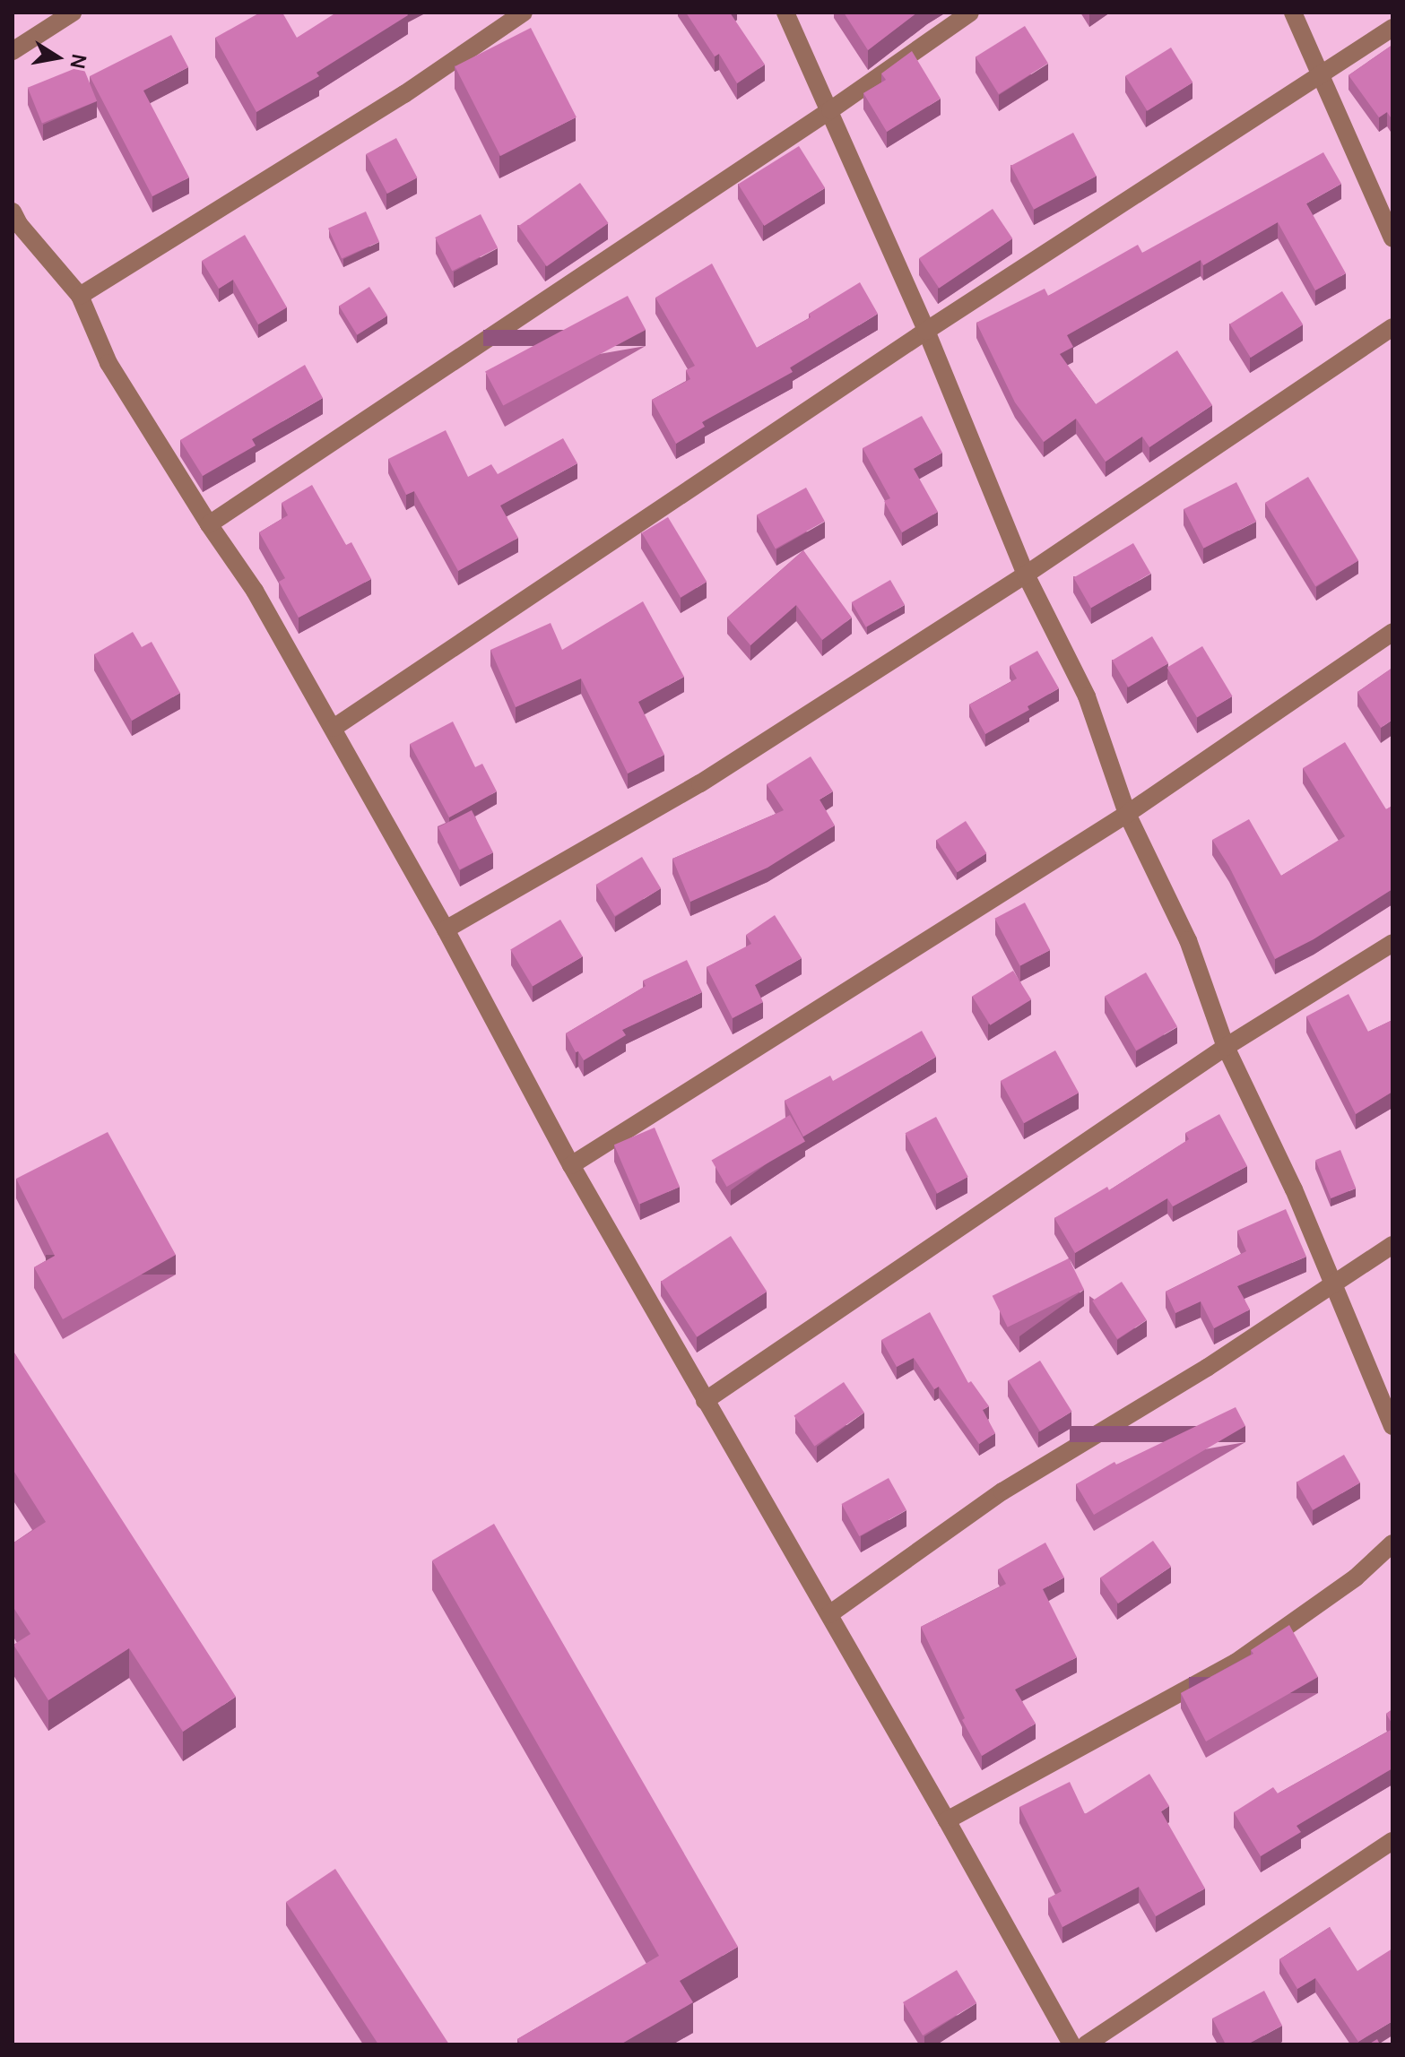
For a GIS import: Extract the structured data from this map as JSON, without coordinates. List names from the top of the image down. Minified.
{"north":"right"}
